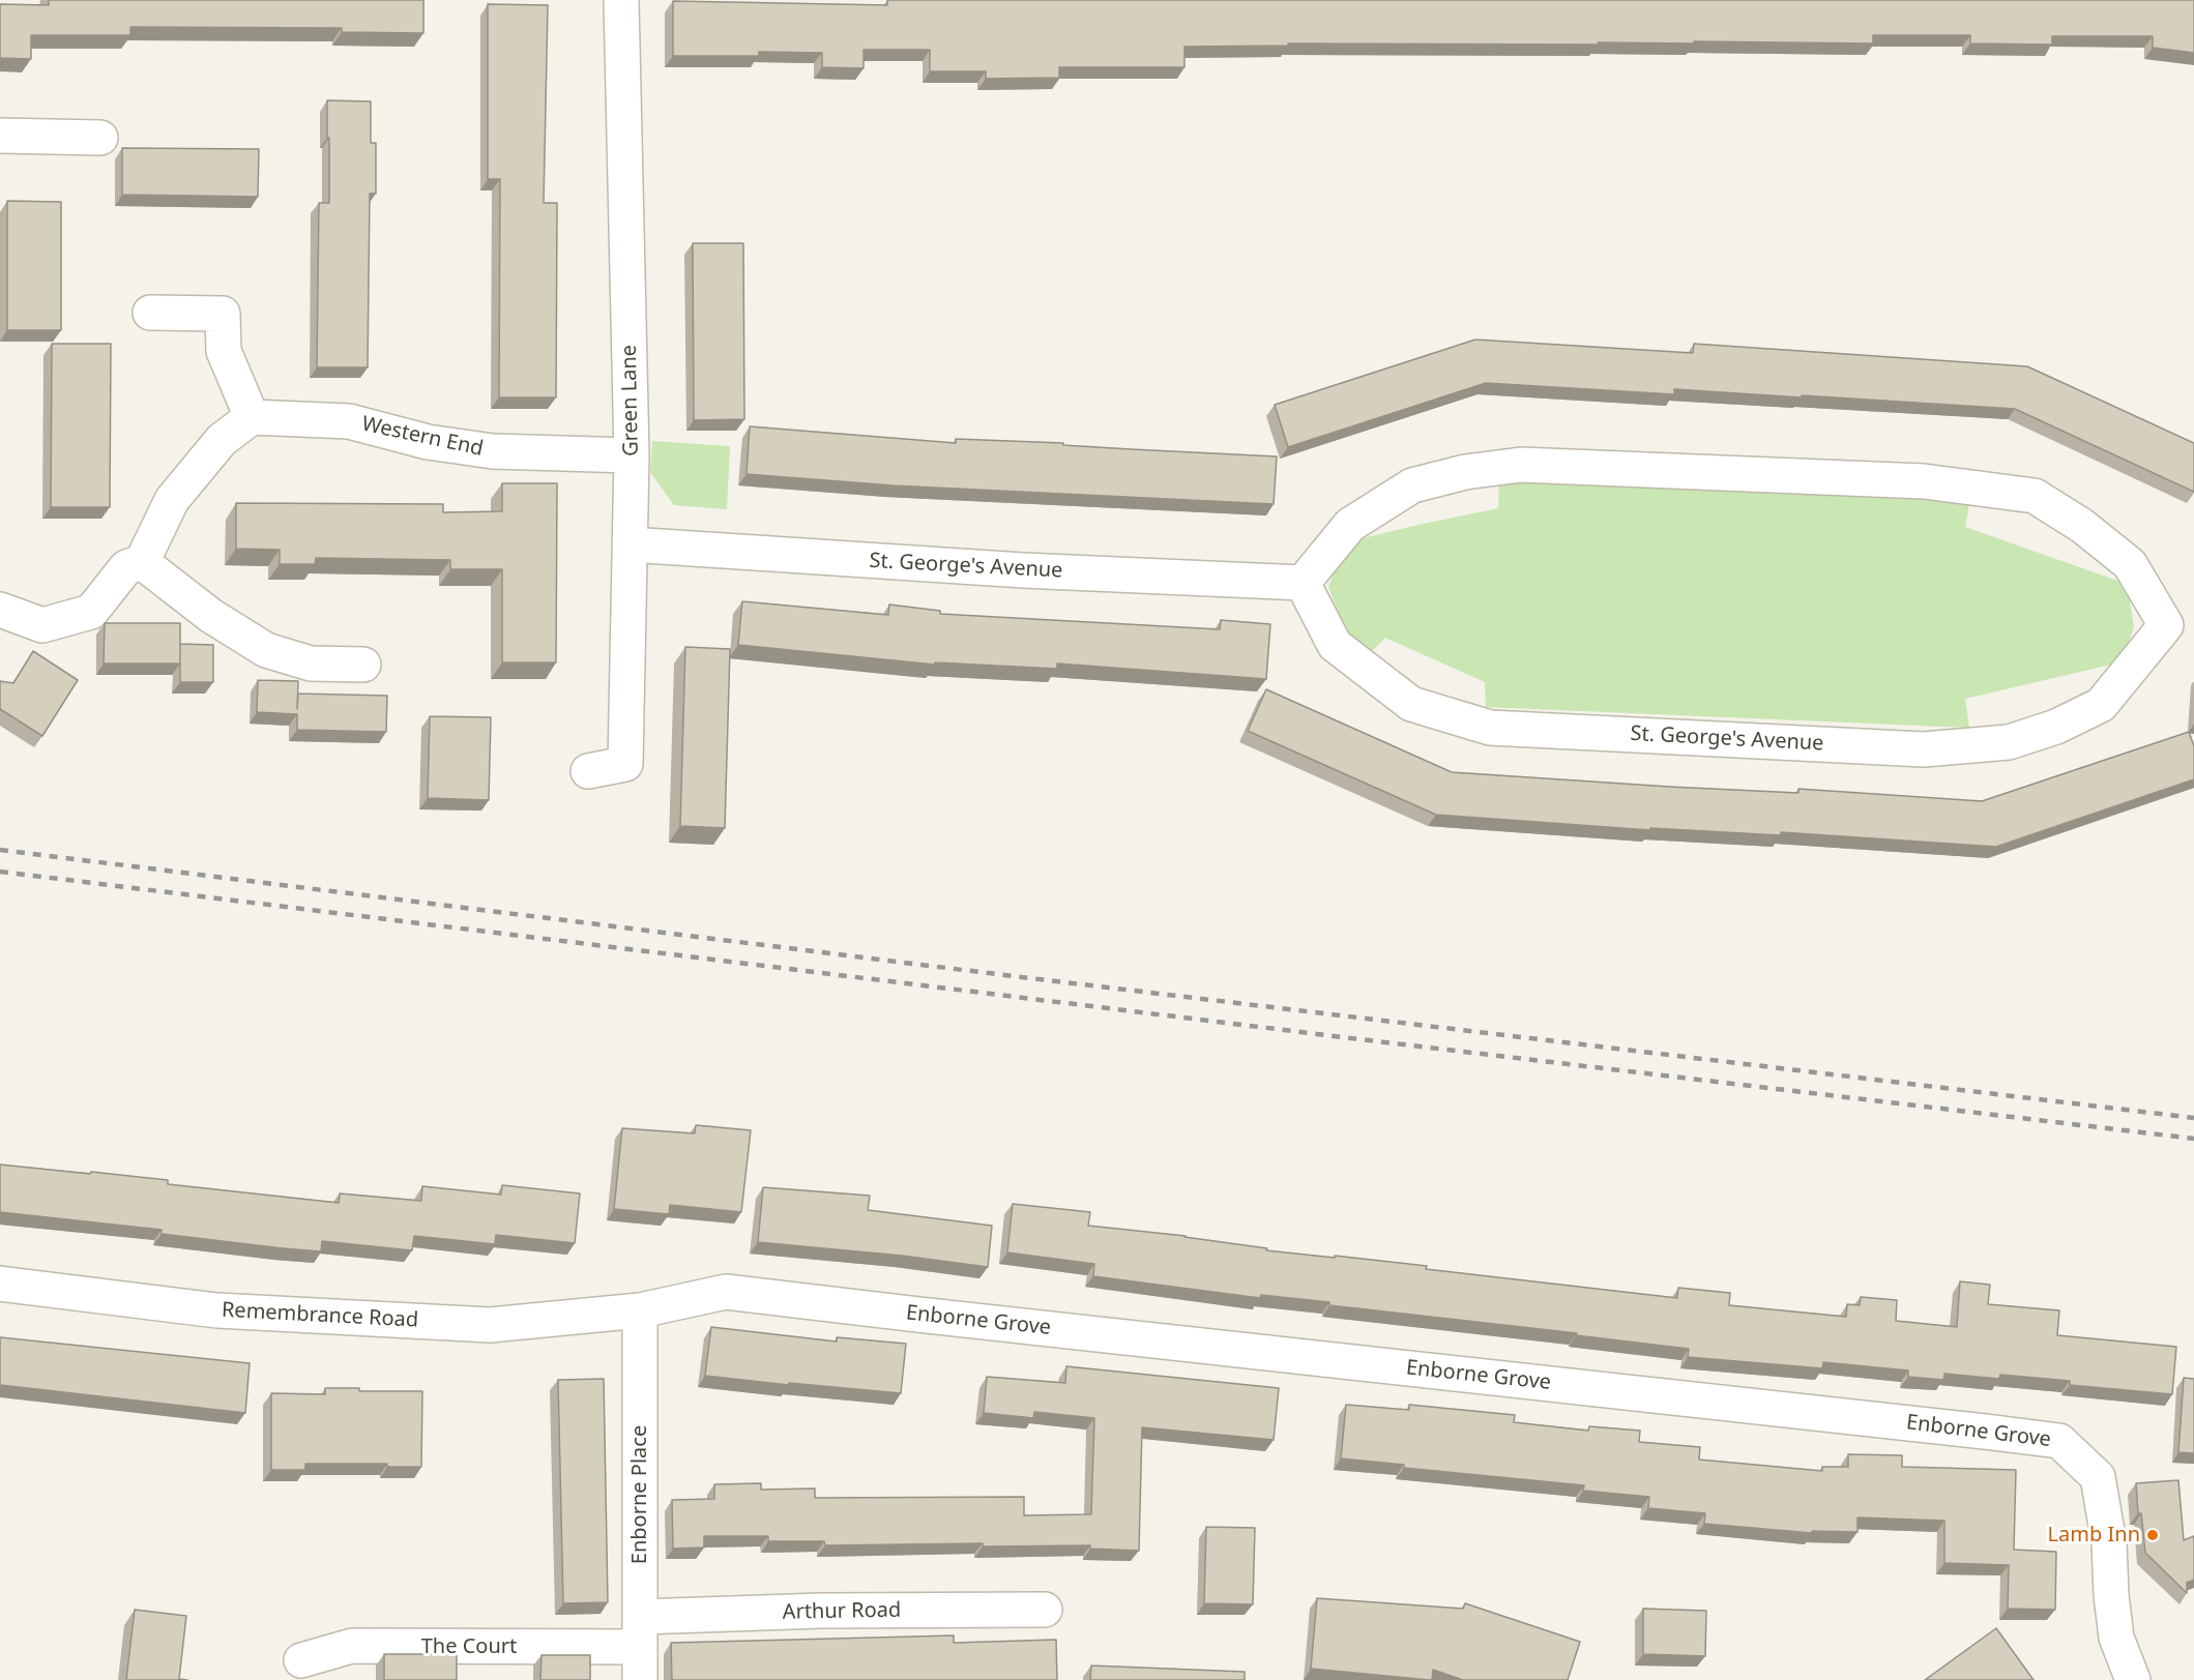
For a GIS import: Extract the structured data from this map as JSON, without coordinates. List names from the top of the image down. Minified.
{"streets":{"street":["Green Lane","Western End","St. George's Avenue","Remembrance Road","Enborne Grove","Enborne Place","Arthur Road","The Court"]},"crossings":[["Green Lane","Western End"],["Green Lane","St. George's Avenue"],["Remembrance Road","Enborne Grove"],["Remembrance Road","Enborne Place"],["Enborne Grove","Enborne Place"],["Enborne Place","Arthur Road"],["Enborne Place","The Court"],["Arthur Road","The Court"]],"places":["Lamb Inn"]}
